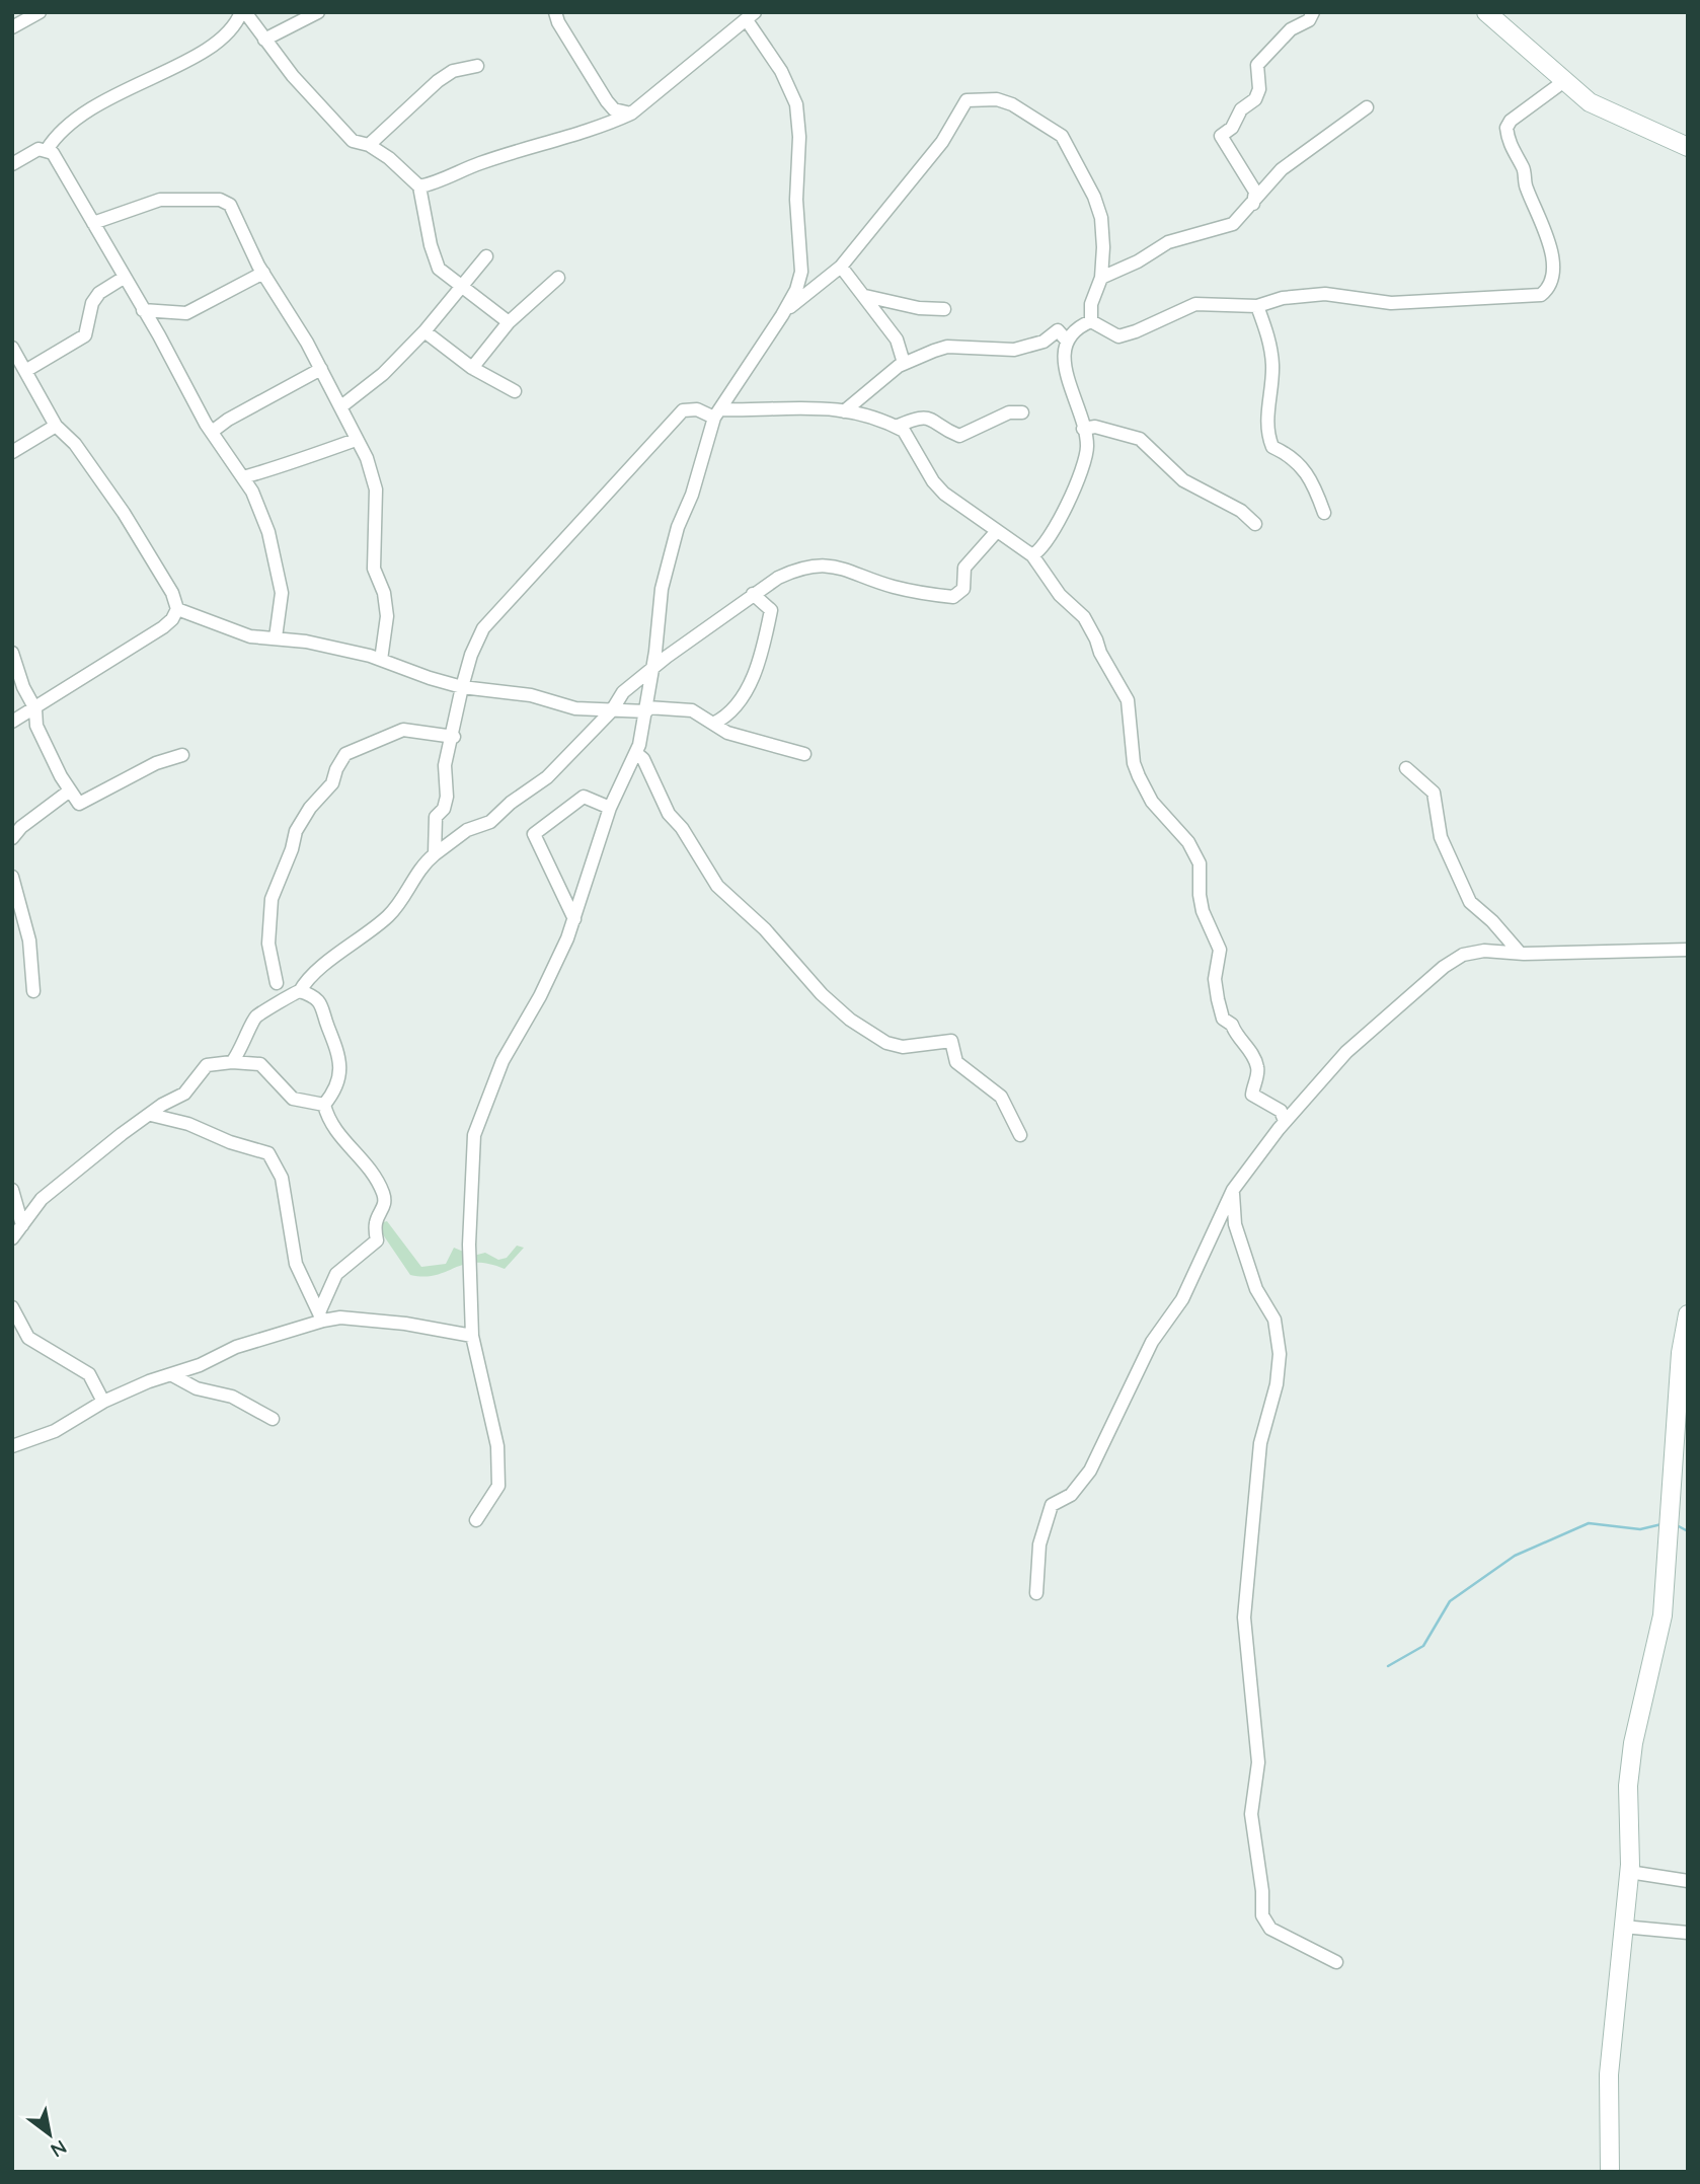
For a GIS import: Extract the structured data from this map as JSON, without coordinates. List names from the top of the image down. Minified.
{"north":"bottom right"}
